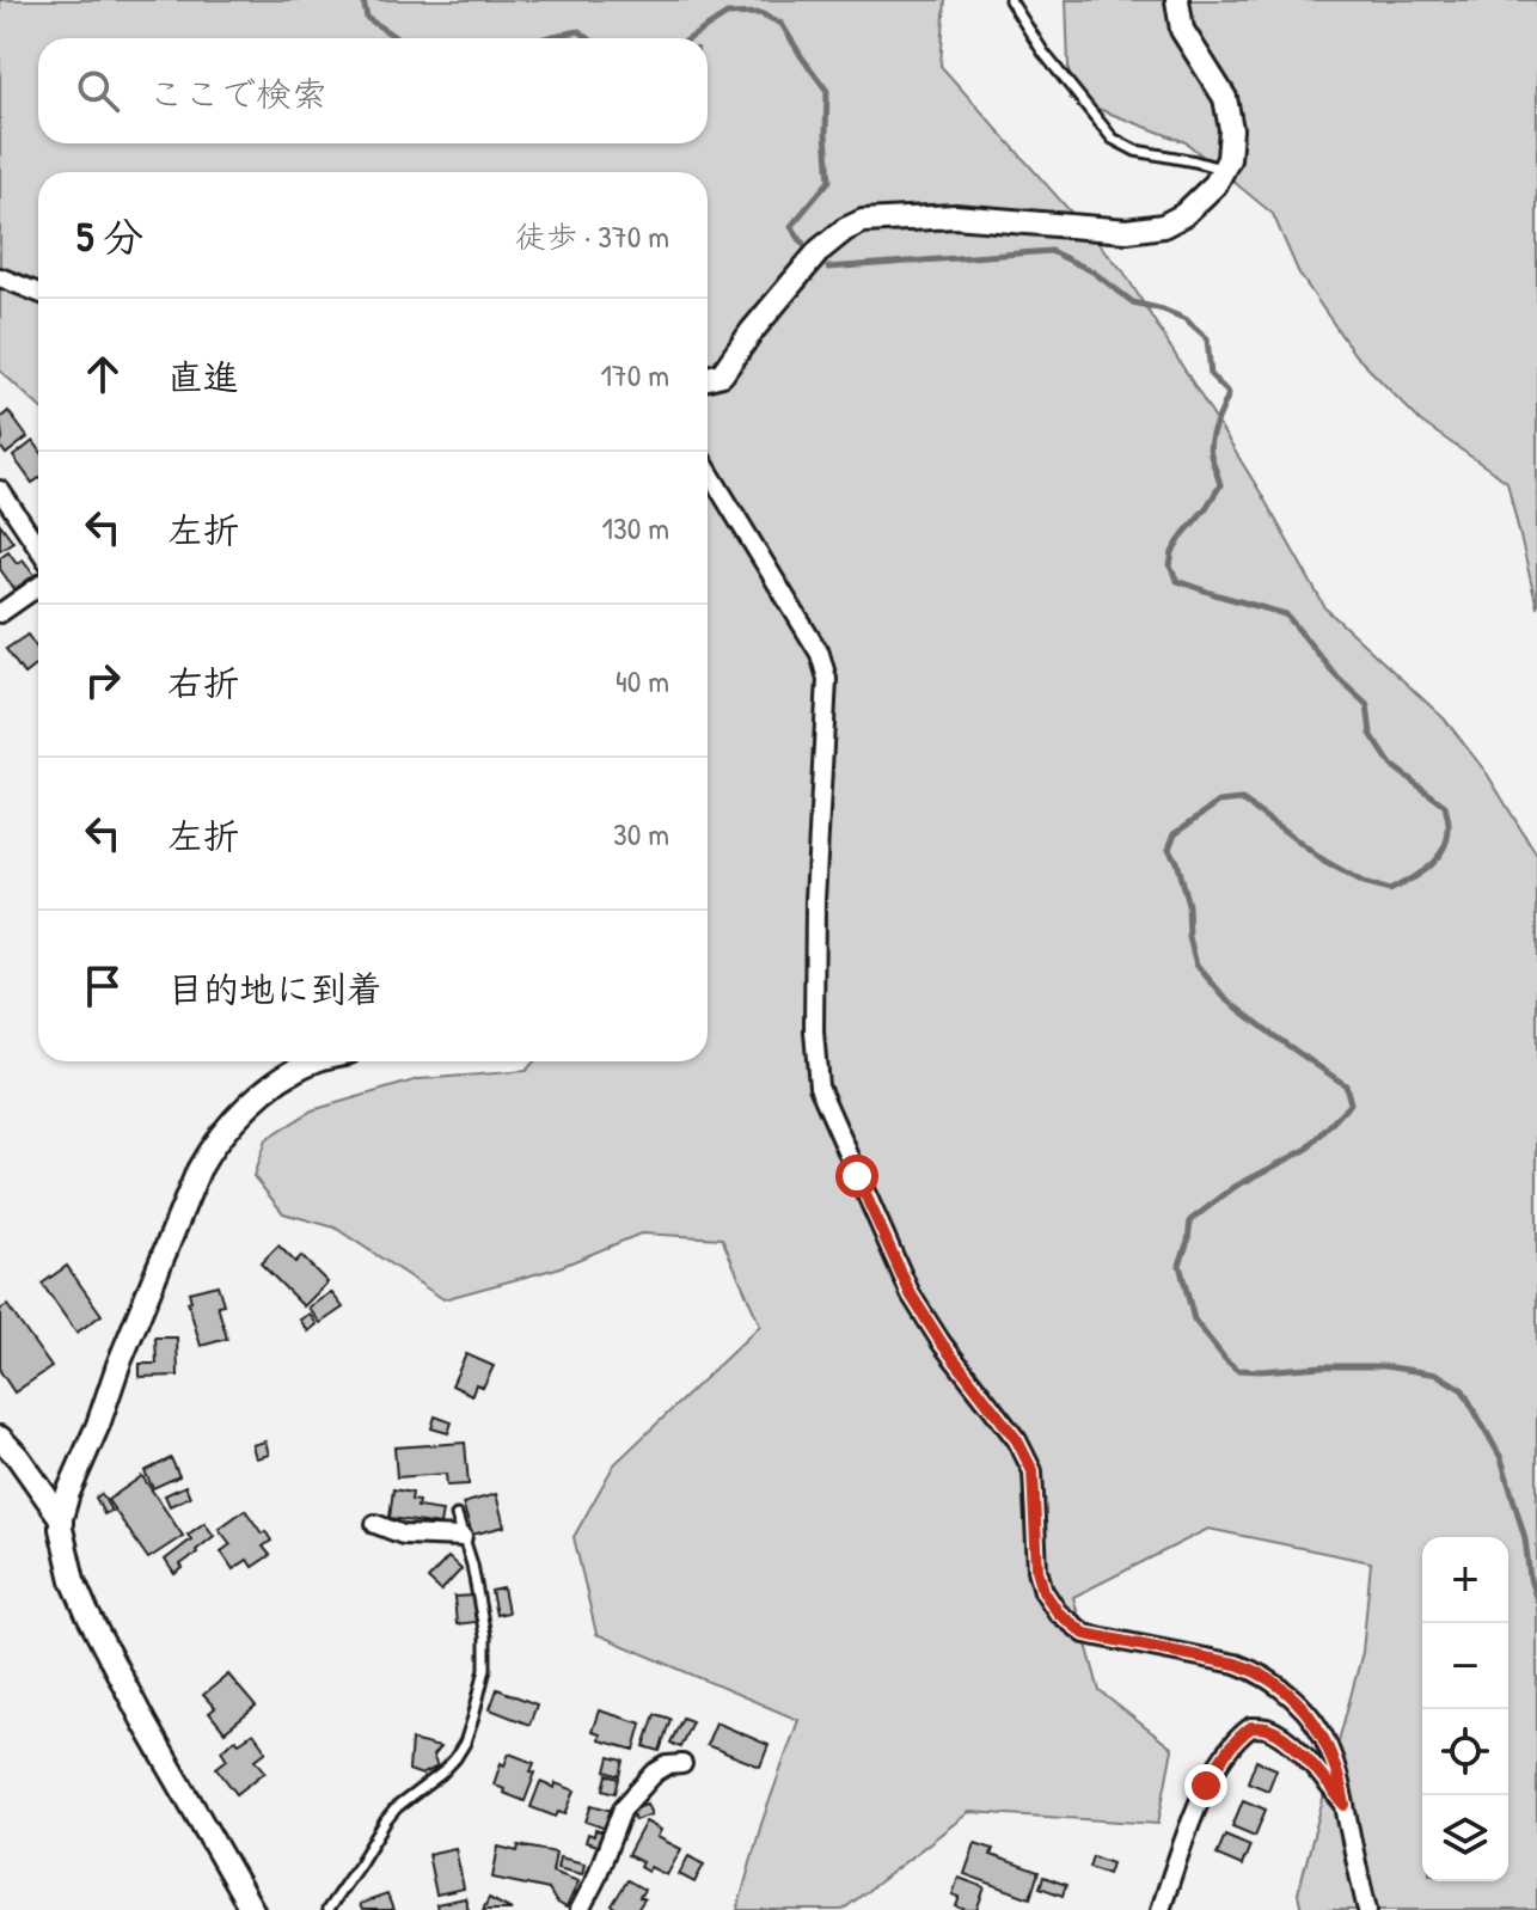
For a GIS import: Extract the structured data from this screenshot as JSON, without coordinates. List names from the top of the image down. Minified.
{"page":{"search":"ここで検索","heading":["5 分","徒歩 · 370 m"],"list":[["直進","170 m"],["左折","130 m"],["右折","40 m"],["左折","30 m"],"目的地に到着"],"map_buttons":["+","−"]}}
